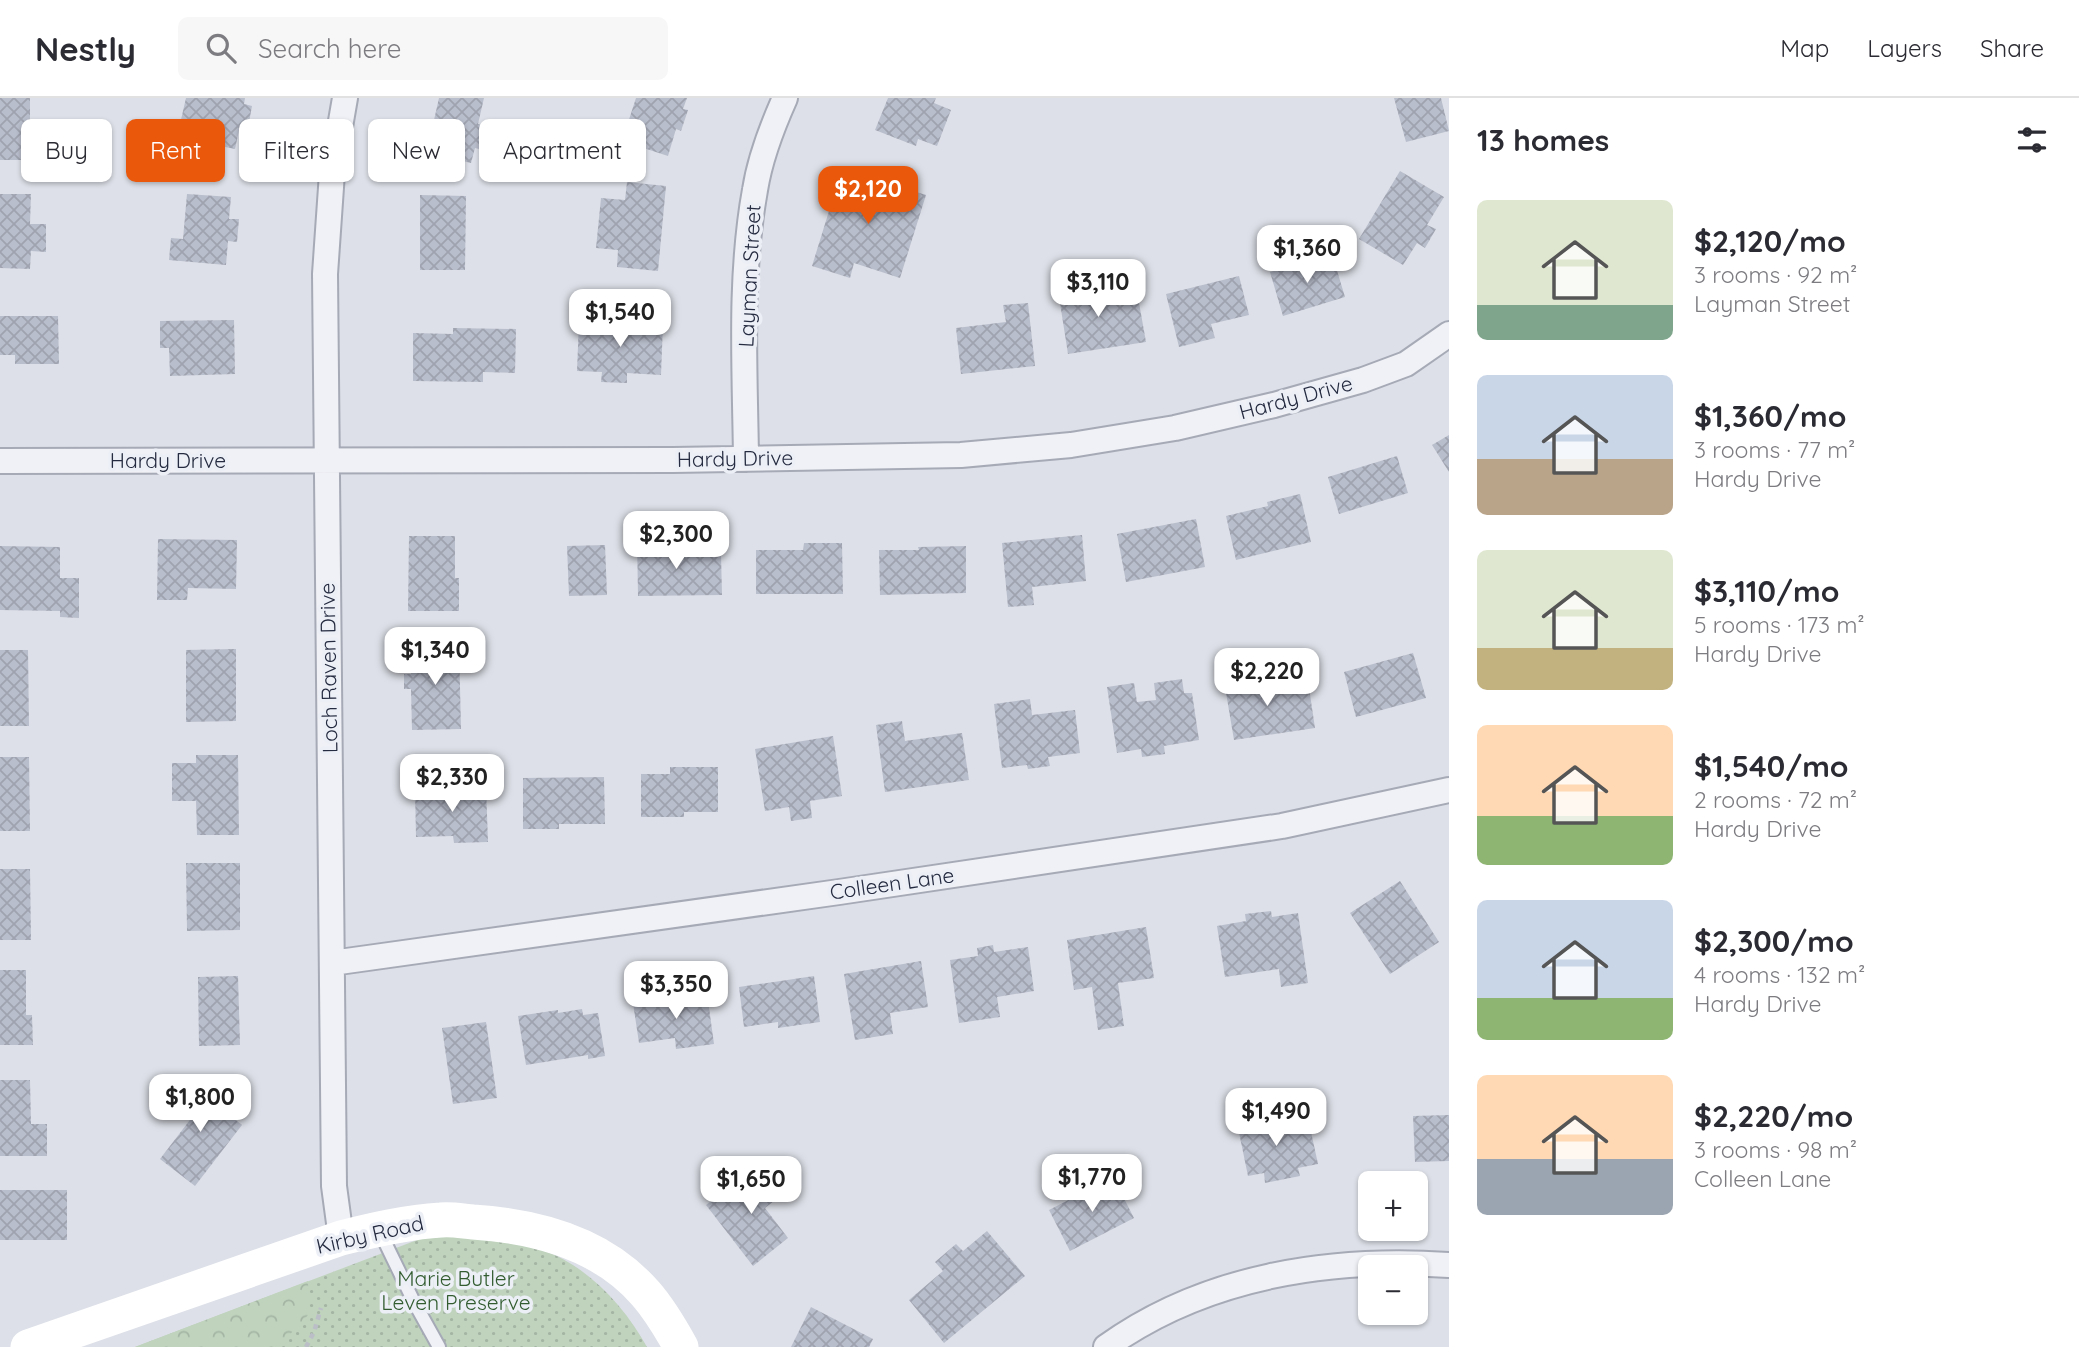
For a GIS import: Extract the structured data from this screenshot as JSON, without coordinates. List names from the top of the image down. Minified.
{"streets":{"main road":["Kirby Road"],"street":["Layman Street","Hardy Drive","Loch Raven Drive","Colleen Lane"]},"crossings":[["Layman Street","Hardy Drive"],["Hardy Drive","Loch Raven Drive"],["Loch Raven Drive","Colleen Lane"],["Loch Raven Drive","Kirby Road"]],"parks":["Marie Butler Leven Preserve"],"page":{"header":"Nestly","search":"Search here","nav":["Map","Layers","Share"],"heading":"13 homes","chip":["Buy","Rent","Filters","New","Apartment"],"price":["$2,120","$1,360","$3,110","$1,540","$2,300","$1,340","$2,220","$2,330","$3,350","$1,800","$1,490","$1,770","$1,650"],"list":[{"name":"$2,120/mo","note":"3 rooms · 92 m² · Layman Street"},{"name":"$1,360/mo","note":"3 rooms · 77 m² · Hardy Drive"},{"name":"$3,110/mo","note":"5 rooms · 173 m² · Hardy Drive"},{"name":"$1,540/mo","note":"2 rooms · 72 m² · Hardy Drive"},{"name":"$2,300/mo","note":"4 rooms · 132 m² · Hardy Drive"},{"name":"$2,220/mo","note":"3 rooms · 98 m² · Colleen Lane"}],"map_buttons":["+","−"]}}
